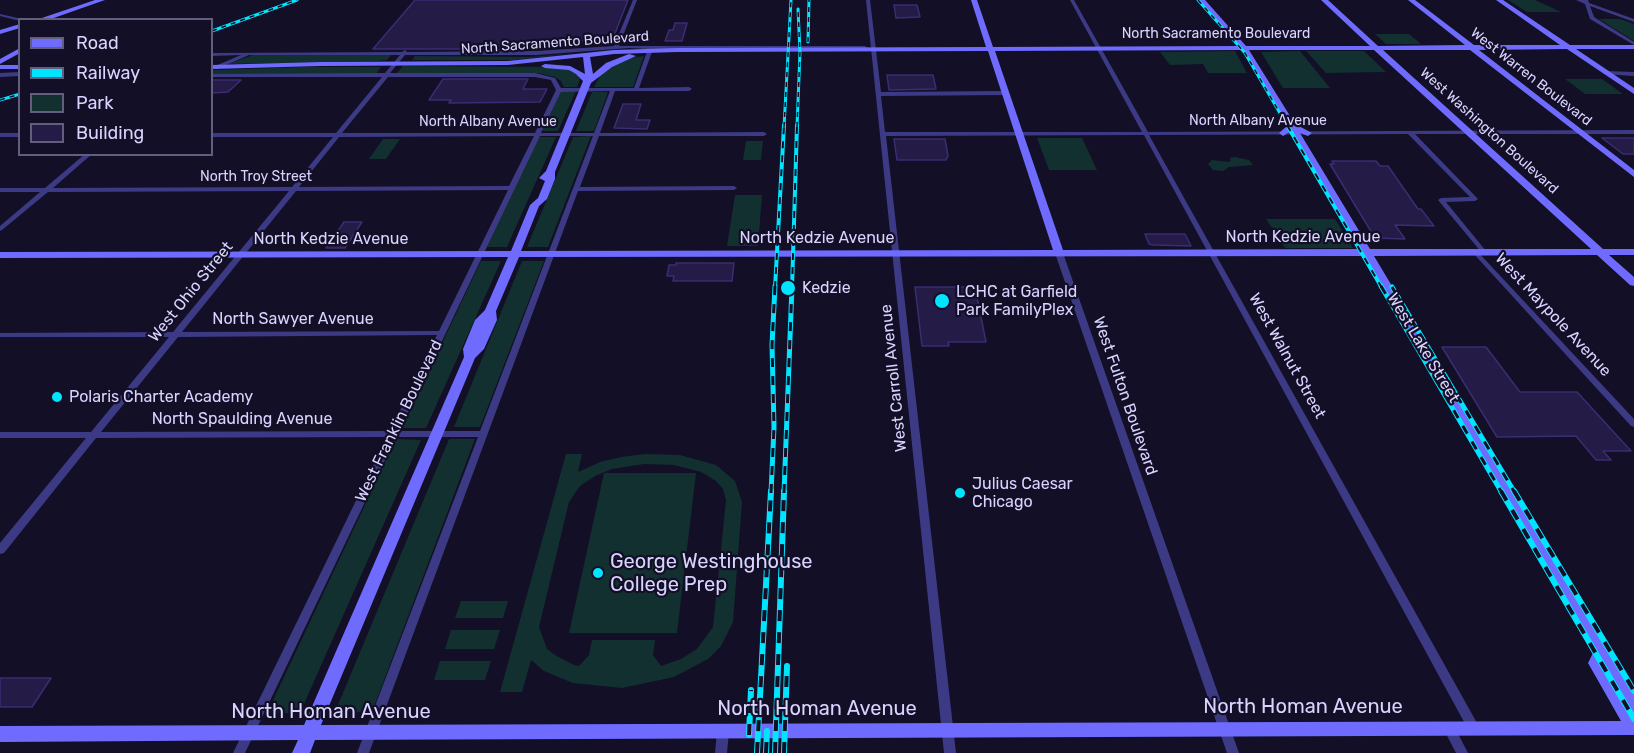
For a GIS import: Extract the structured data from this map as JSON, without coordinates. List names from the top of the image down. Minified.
{"streets":{"street":["North Sacramento Boulevard","West Warren Boulevard","North Albany Avenue","West Washington Boulevard","North Troy Street","North Kedzie Avenue","West Ohio Street","West Maypole Avenue","North Sawyer Avenue","West Lake Street","West Walnut Street","West Carroll Avenue","West Fulton Boulevard","North Spaulding Avenue","West Franklin Boulevard","North Homan Avenue"]},"crossings":[["North Sacramento Boulevard","West Warren Boulevard"],["North Sacramento Boulevard","West Washington Boulevard"],["North Sacramento Boulevard","West Ohio Street"],["North Sacramento Boulevard","West Lake Street"],["North Sacramento Boulevard","West Walnut Street"],["North Sacramento Boulevard","West Carroll Avenue"],["North Sacramento Boulevard","West Fulton Boulevard"],["North Sacramento Boulevard","West Franklin Boulevard"],["West Warren Boulevard","North Albany Avenue"],["North Albany Avenue","West Washington Boulevard"],["North Albany Avenue","West Ohio Street"],["North Albany Avenue","West Maypole Avenue"],["North Albany Avenue","West Walnut Street"],["North Albany Avenue","West Carroll Avenue"],["North Albany Avenue","West Fulton Boulevard"],["North Albany Avenue","West Franklin Boulevard"],["West Washington Boulevard","North Kedzie Avenue"],["North Troy Street","West Ohio Street"],["North Troy Street","West Franklin Boulevard"],["North Kedzie Avenue","West Ohio Street"],["North Kedzie Avenue","West Maypole Avenue"],["North Kedzie Avenue","West Lake Street"],["North Kedzie Avenue","West Walnut Street"],["North Kedzie Avenue","West Carroll Avenue"],["North Kedzie Avenue","West Fulton Boulevard"],["North Kedzie Avenue","West Franklin Boulevard"],["West Ohio Street","North Sawyer Avenue"],["West Ohio Street","North Spaulding Avenue"],["North Sawyer Avenue","West Franklin Boulevard"],["West Walnut Street","North Homan Avenue"],["West Carroll Avenue","North Homan Avenue"],["West Fulton Boulevard","North Homan Avenue"],["North Spaulding Avenue","West Franklin Boulevard"],["West Franklin Boulevard","North Homan Avenue"]],"places":["Kedzie","LCHC at Garfield Park FamilyPlex","Polaris Charter Academy","Julius Caesar Chicago","George Westinghouse College Prep"],"legend":["Road","Railway","Park","Building"]}
